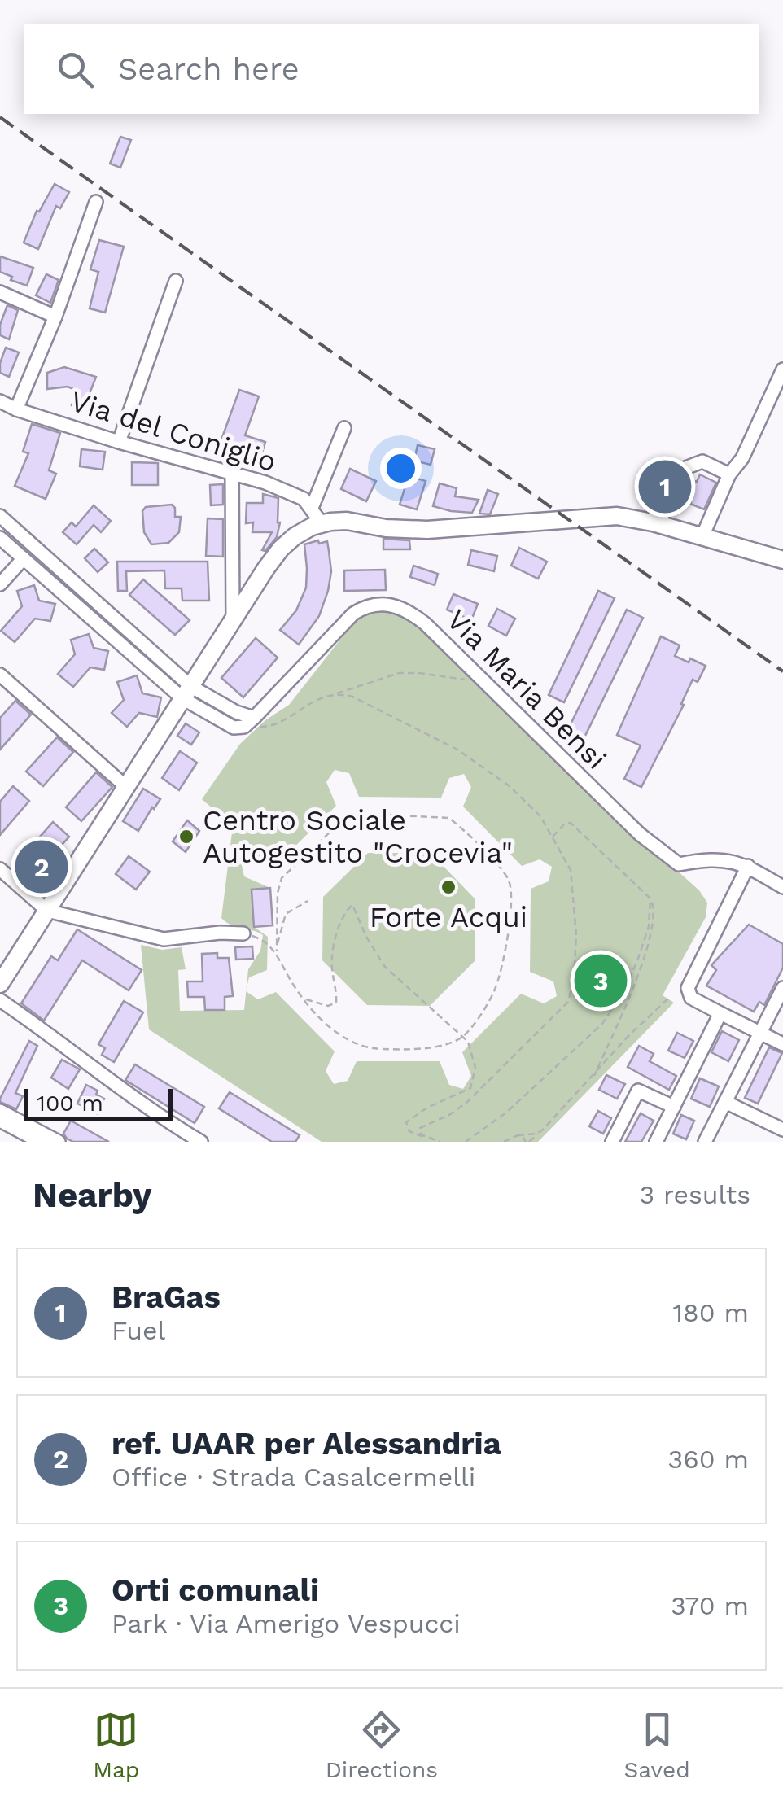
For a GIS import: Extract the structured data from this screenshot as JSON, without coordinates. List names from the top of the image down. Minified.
{"streets":{"street":["Via del Coniglio","Via Maria Bensi"]},"places":["Centro Sociale Autogestito \"Crocevia\"","Forte Acqui"],"scale_bar":"100 m","page":{"search":"Search here","pins":["1","2","3"],"scale":"100 m","heading":["Nearby","3 results"],"list":[{"mark":"1","name":"BraGas","note":"Fuel","value":"180 m"},{"mark":"2","name":"ref. UAAR per Alessandria","note":"Office · Strada Casalcermelli","value":"360 m"},{"mark":"3","name":"Orti comunali","note":"Park · Via Amerigo Vespucci","value":"370 m"}],"nav":["Map","Directions","Saved"]}}
